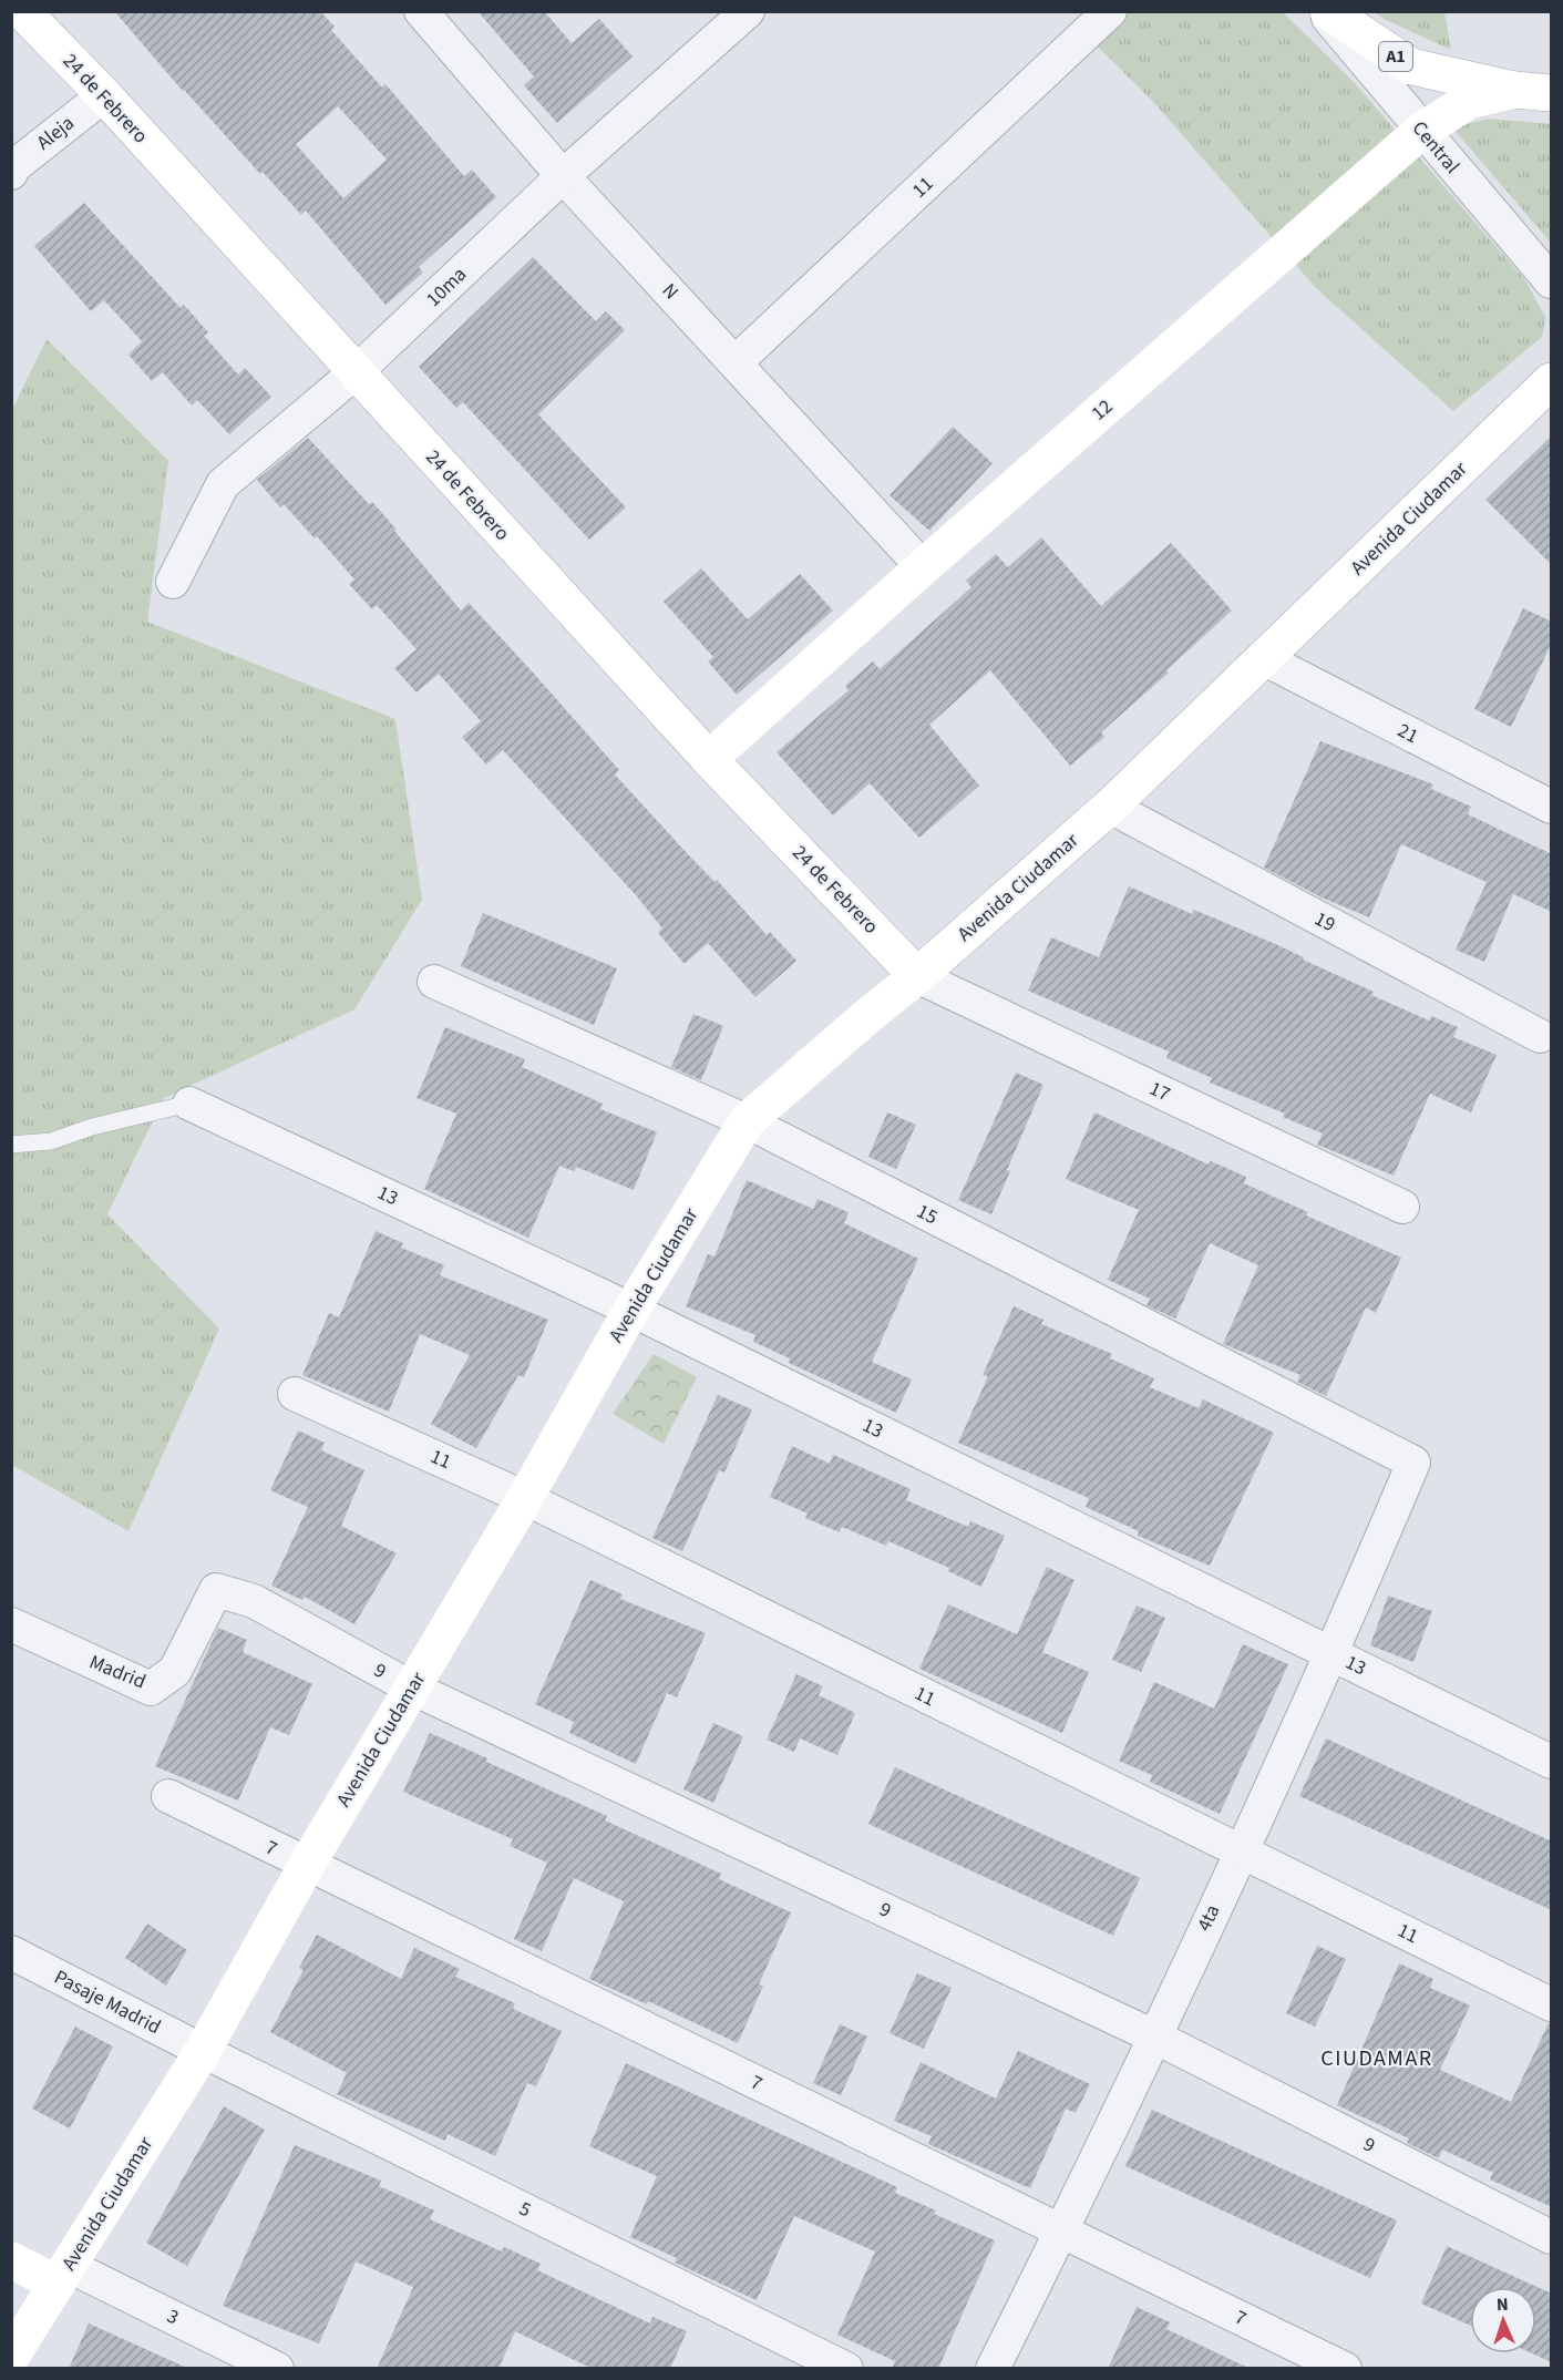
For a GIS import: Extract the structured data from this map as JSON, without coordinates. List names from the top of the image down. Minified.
{"streets":{"main road":["A1","24 de Febrero","12","Avenida Ciudamar"],"street":["Aleja","Central","11","10ma","N","21","19","17","13","15","9","Madrid","7","4ta","Pasaje Madrid","5","3"]},"crossings":[["A1","12"],["24 de Febrero","Aleja"],["24 de Febrero","10ma"],["24 de Febrero","12"],["24 de Febrero","Avenida Ciudamar"],["24 de Febrero","17"],["Central","12"],["11","N"],["11","Avenida Ciudamar"],["11","4ta"],["10ma","N"],["N","12"],["Avenida Ciudamar","21"],["Avenida Ciudamar","19"],["Avenida Ciudamar","17"],["Avenida Ciudamar","13"],["Avenida Ciudamar","15"],["Avenida Ciudamar","9"],["Avenida Ciudamar","7"],["Avenida Ciudamar","Pasaje Madrid"],["Avenida Ciudamar","5"],["Avenida Ciudamar","3"],["13","4ta"],["15","4ta"],["9","Madrid"],["9","4ta"],["7","4ta"],["Pasaje Madrid","5"]],"districts":["CIUDAMAR"],"north":"top"}
